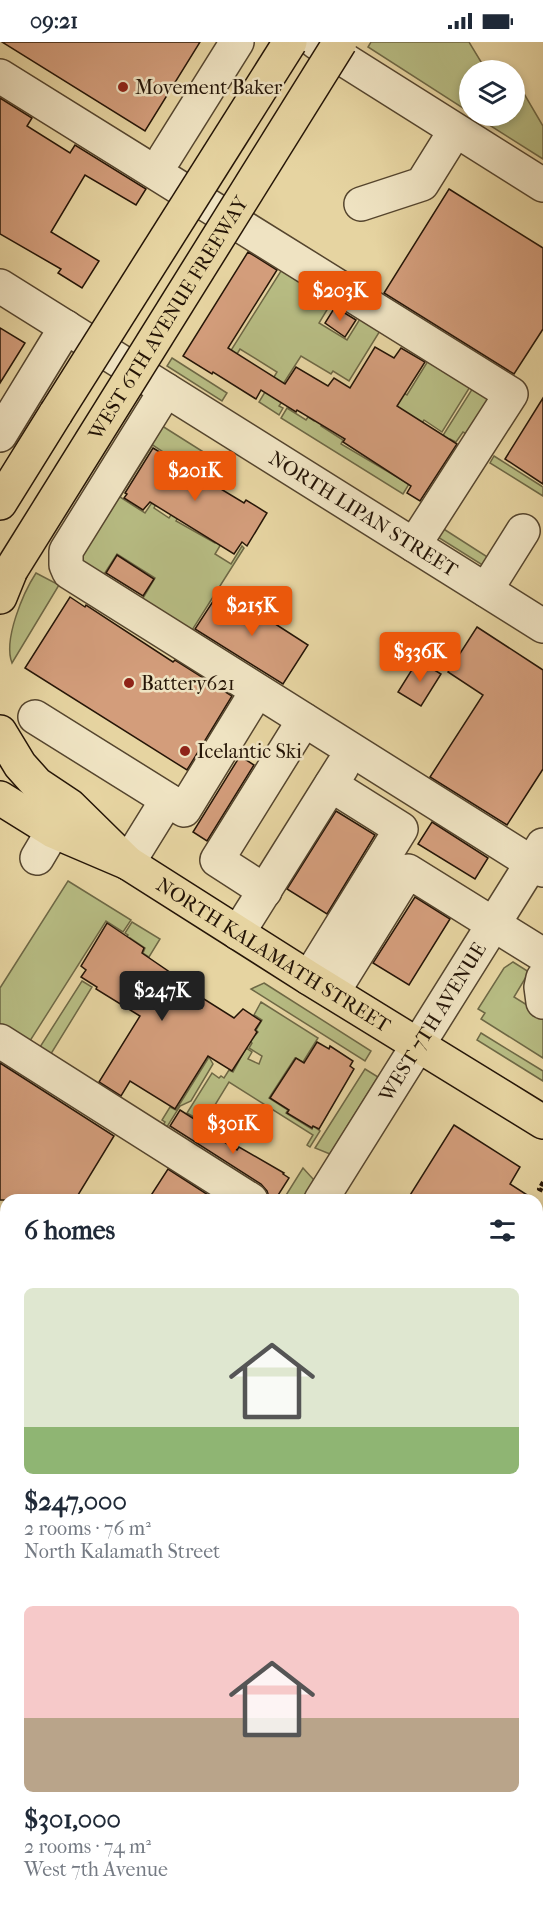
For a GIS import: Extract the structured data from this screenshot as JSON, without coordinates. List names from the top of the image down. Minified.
{"streets":{"main road":["WEST 6TH AVENUE FREEWAY","NORTH KALAMATH STREET"],"street":["NORTH LIPAN STREET","WEST 7TH AVENUE"]},"crossings":[["NORTH KALAMATH STREET","WEST 7TH AVENUE"]],"places":["Movement Baker","Battery621","Icelantic Ski"],"page":{"status":"09:21","price":["$203K","$201K","$215K","$336K","$247K","$301K"],"heading":"6 homes","list":[{"name":"$247,000","note":"2 rooms · 76 m² · North Kalamath Street"},{"name":"$301,000","note":"2 rooms · 74 m² · West 7th Avenue"}]}}
